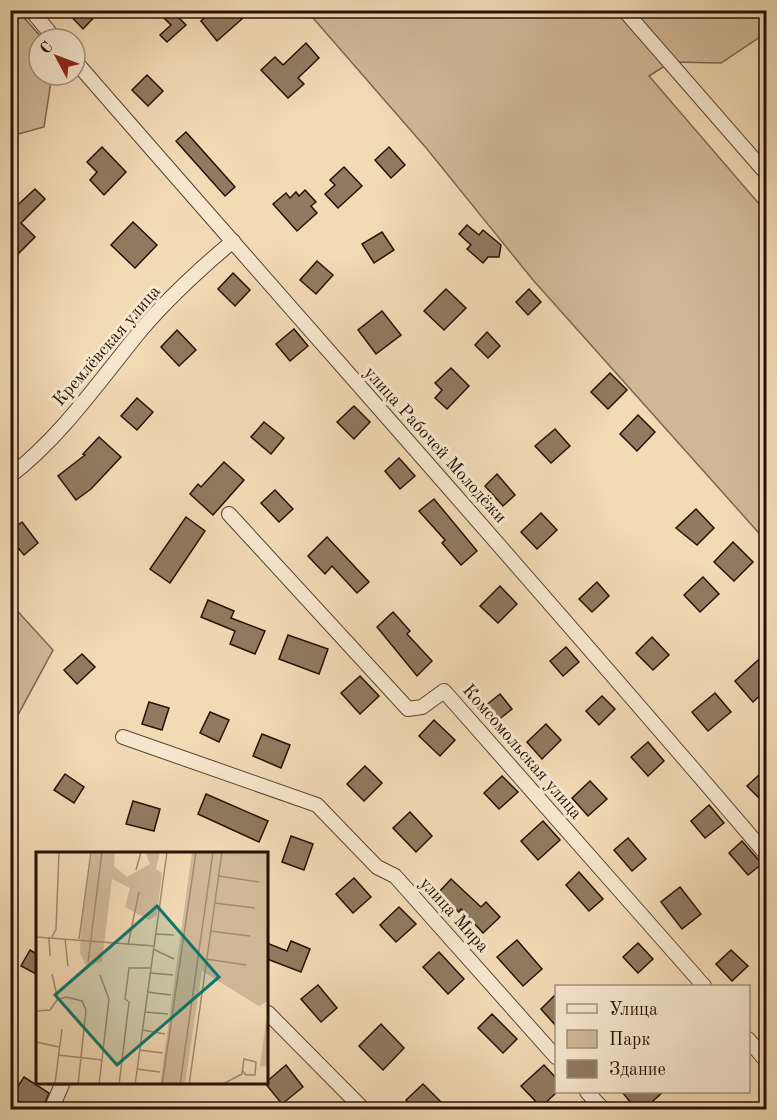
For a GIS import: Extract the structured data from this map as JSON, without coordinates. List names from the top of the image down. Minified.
{"streets":{"street":["Кремлёвская улица","улица Рабочей Молодёжи","Комсомольская улица","улица Мира"]},"crossings":[["Кремлёвская улица","улица Рабочей Молодёжи"]],"legend":["Улица","Парк","Здание"],"north":"top left"}
